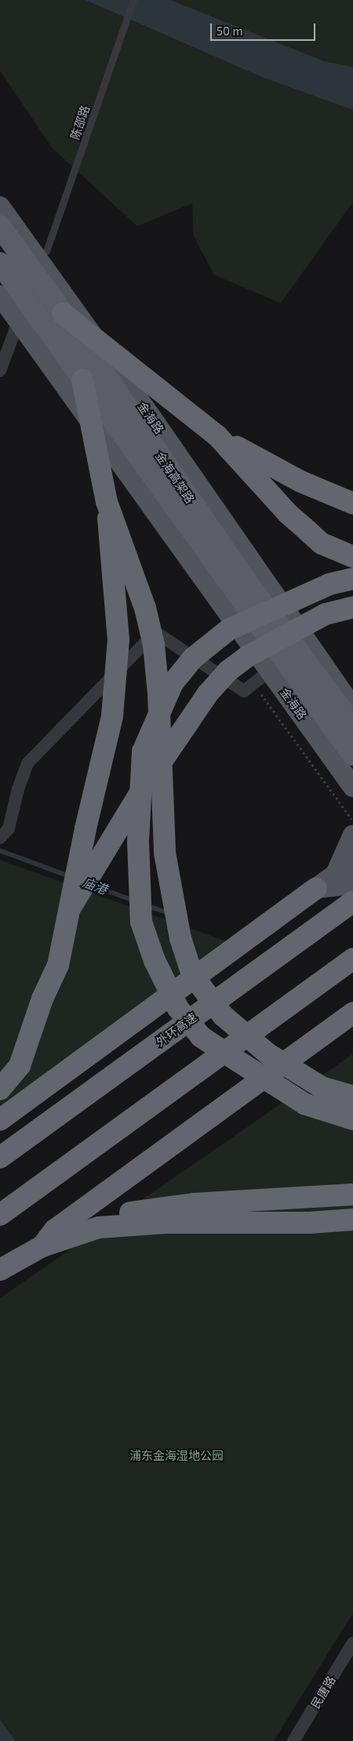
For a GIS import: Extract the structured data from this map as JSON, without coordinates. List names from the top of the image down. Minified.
{"streets":{"highway":["金海高架路","外环高速"],"main road":["金海路"],"street":["民唐路"],"lane":["陈邵路"]},"water":["庙港"],"parks":["浦东金海湿地公园"],"scale_bar":"50 m"}
